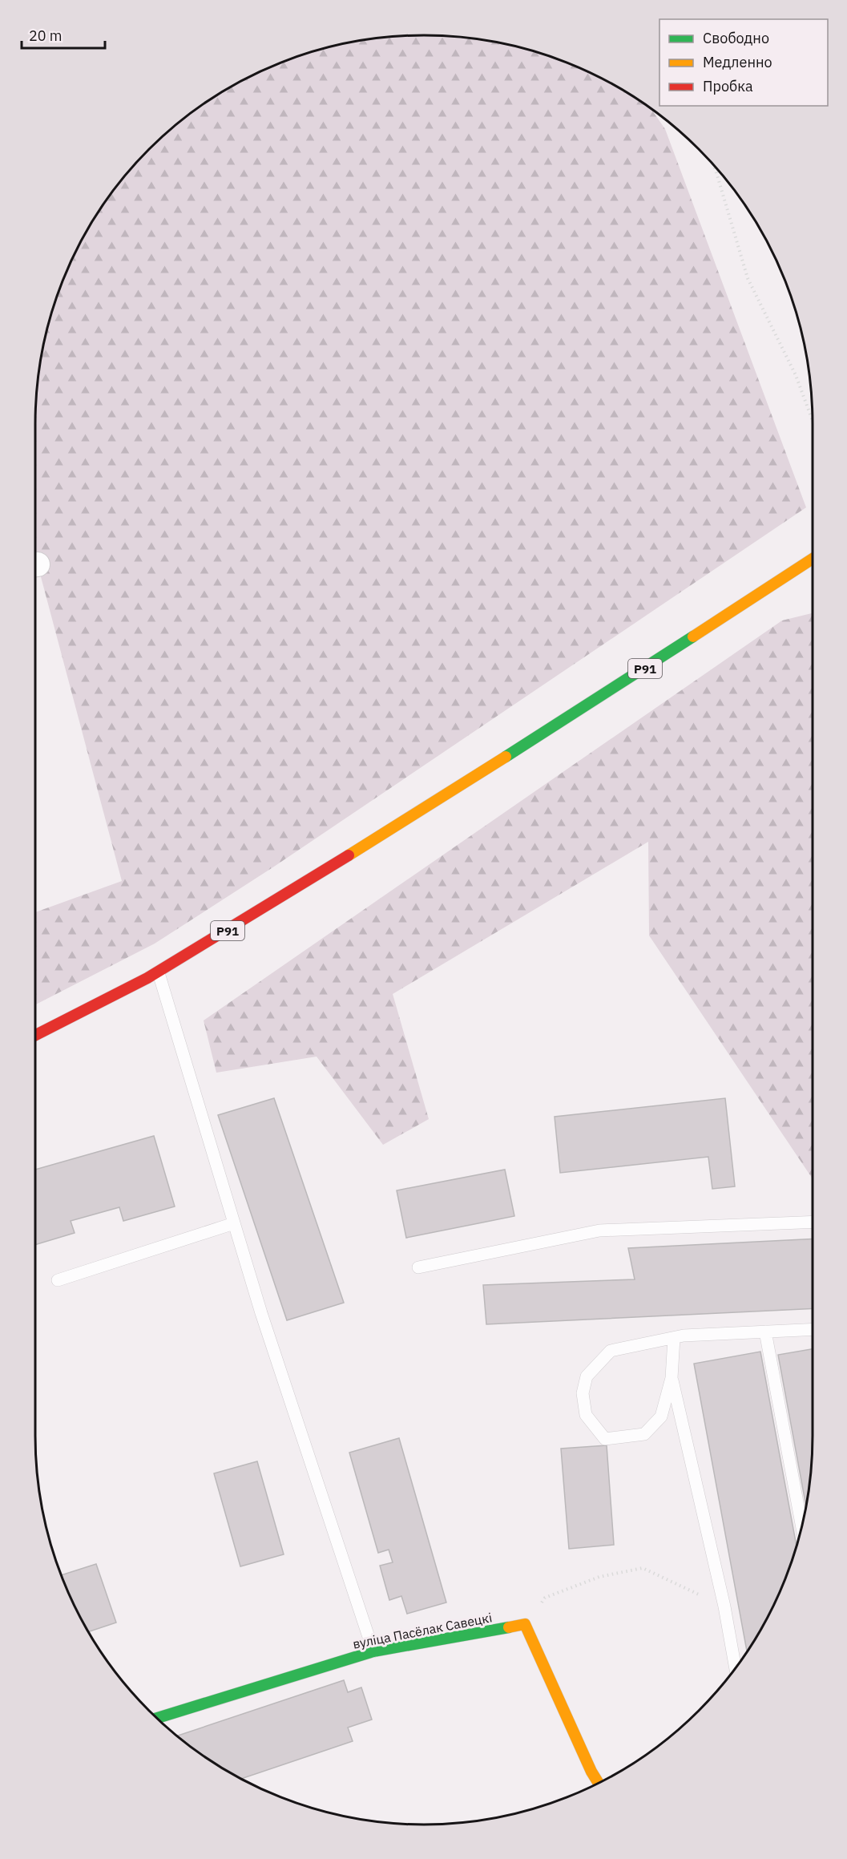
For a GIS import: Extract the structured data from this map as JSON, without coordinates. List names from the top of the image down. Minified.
{"streets":{"main road":["Р91","вуліца Пасёлак Савецкі"]},"legend":["Свободно","Медленно","Пробка"],"scale_bar":"20 m"}
